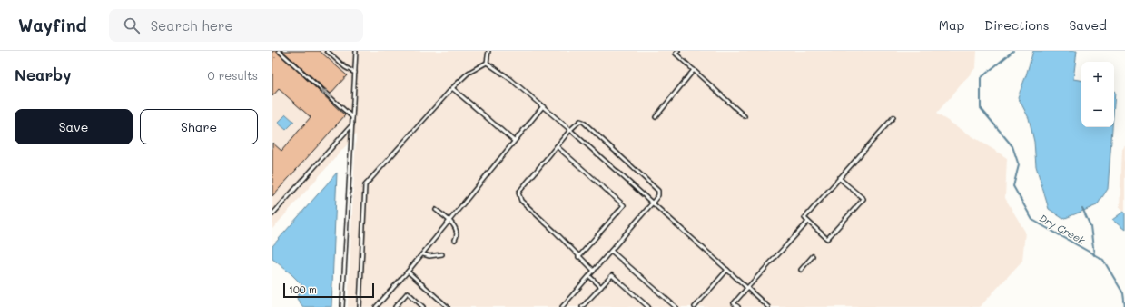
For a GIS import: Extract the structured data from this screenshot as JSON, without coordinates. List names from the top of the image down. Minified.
{"water":["Dry Creek"],"scale_bar":"100 m","page":{"header":"Wayfind","search":"Search here","nav":["Map","Directions","Saved"],"heading":["Nearby","0 results"],"map_buttons":["+","−"],"buttons":["Save","Share"],"scale":"100 m"}}
